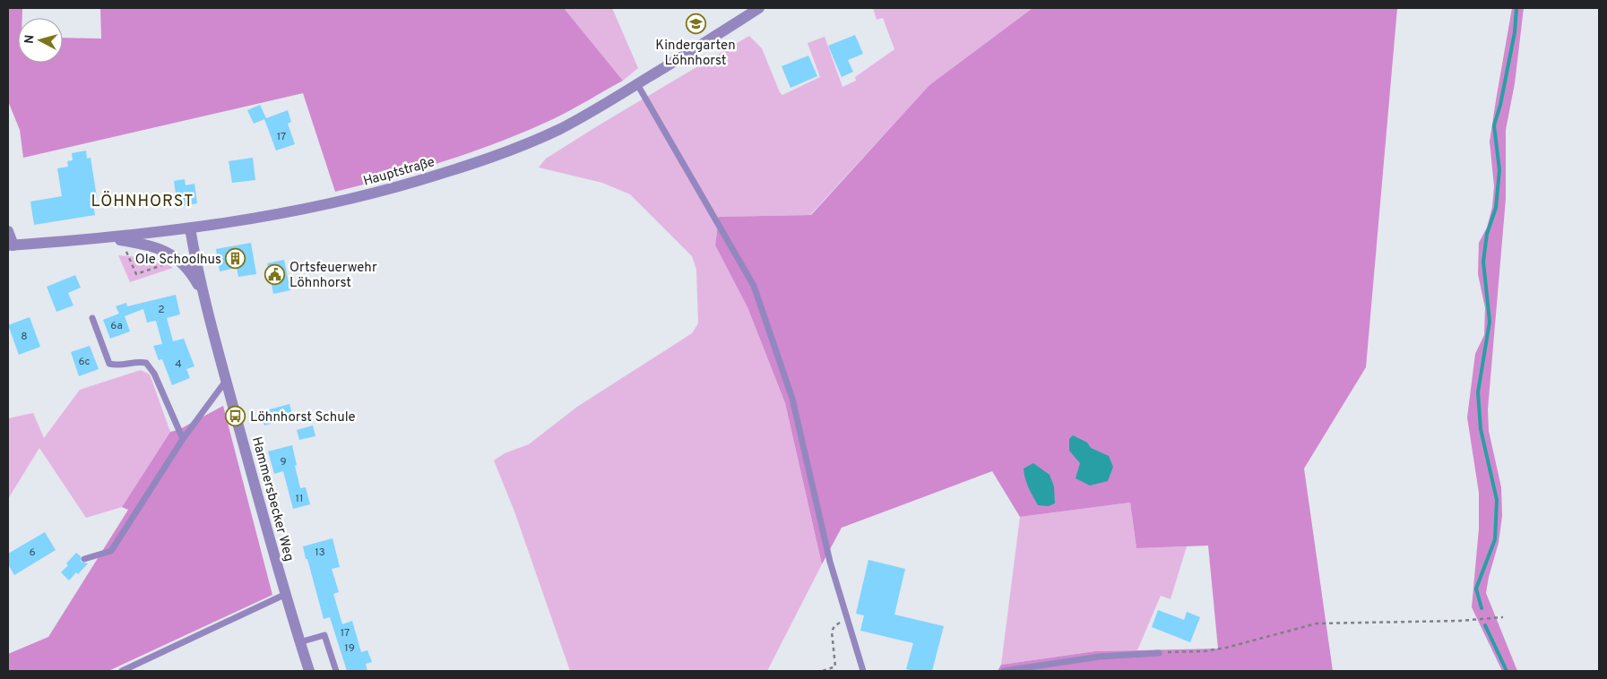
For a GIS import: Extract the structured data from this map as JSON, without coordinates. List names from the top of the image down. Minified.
{"streets":{"street":["Hauptstraße","Hammersbecker Weg"]},"crossings":[["Hauptstraße","Hammersbecker Weg"]],"districts":["LÖHNHORST"],"places":{"school or university":["Kindergarten Löhnhorst"],"building":["Ole Schoolhus"],"public building":["Ortsfeuerwehr Löhnhorst"],"bus stop":["Löhnhorst Schule"]},"house_numbers":["17","2","6a","8","6c","4","9","11","6","13","17","19"],"north":"left"}
